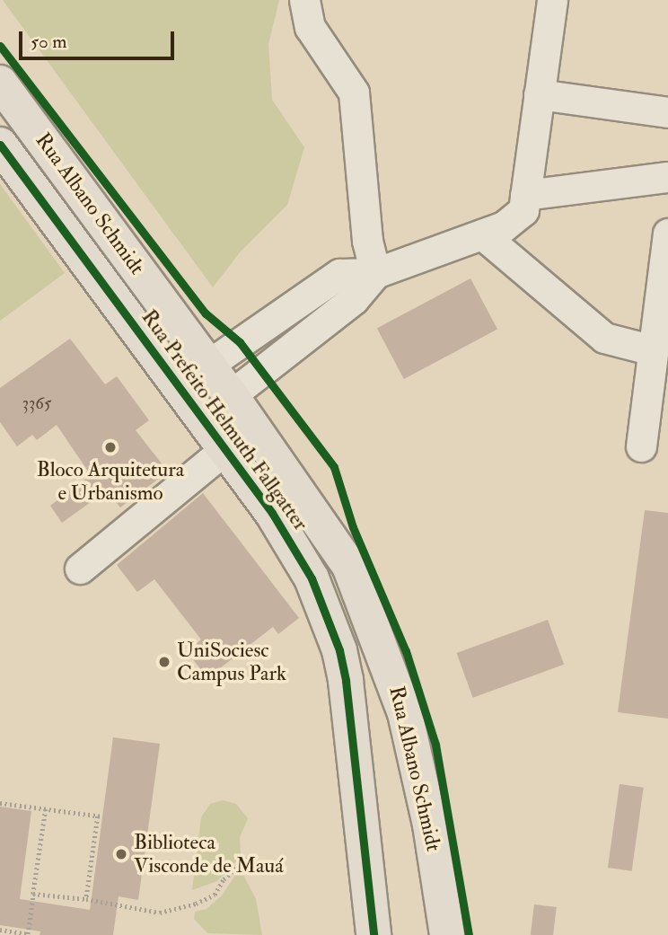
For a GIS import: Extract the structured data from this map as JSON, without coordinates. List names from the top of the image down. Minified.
{"streets":{"main road":["Rua Albano Schmidt","Rua Prefeito Helmuth Fallgatter"]},"places":["Bloco Arquitetura e Urbanismo","UniSociesc Campus Park","Biblioteca Visconde de Mauá"],"house_numbers":["3365"],"scale_bar":"50 m"}
